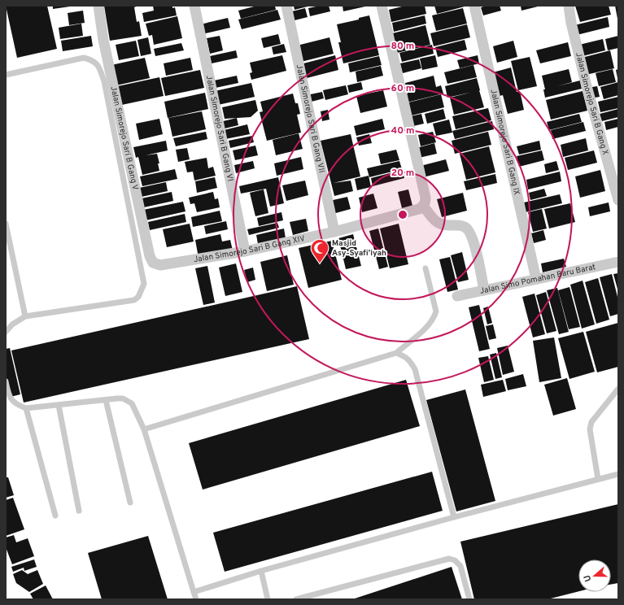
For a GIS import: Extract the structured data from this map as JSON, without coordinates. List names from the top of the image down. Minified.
{"streets":{"street":["Jalan Simorejo Sari B Gang X","Jalan Simorejo Sari B Gang VII","Jalan Simorejo Sari B Gang VI","Jalan Simorejo Sari B Gang V","Jalan Simorejo Sari B Gang IX","Jalan Simorejo Sari B Gang XIV","Jalan Simo Pomahan Baru Barat"]},"crossings":[["Jalan Simorejo Sari B Gang VII","Jalan Simorejo Sari B Gang XIV"],["Jalan Simorejo Sari B Gang VI","Jalan Simorejo Sari B Gang XIV"],["Jalan Simorejo Sari B Gang V","Jalan Simorejo Sari B Gang XIV"],["Jalan Simorejo Sari B Gang IX","Jalan Simo Pomahan Baru Barat"]],"places":{"mosque":["Masjid Asy-Syafi'iyah"]},"north":"left","rings":["80 m","60 m","40 m","20 m"]}
